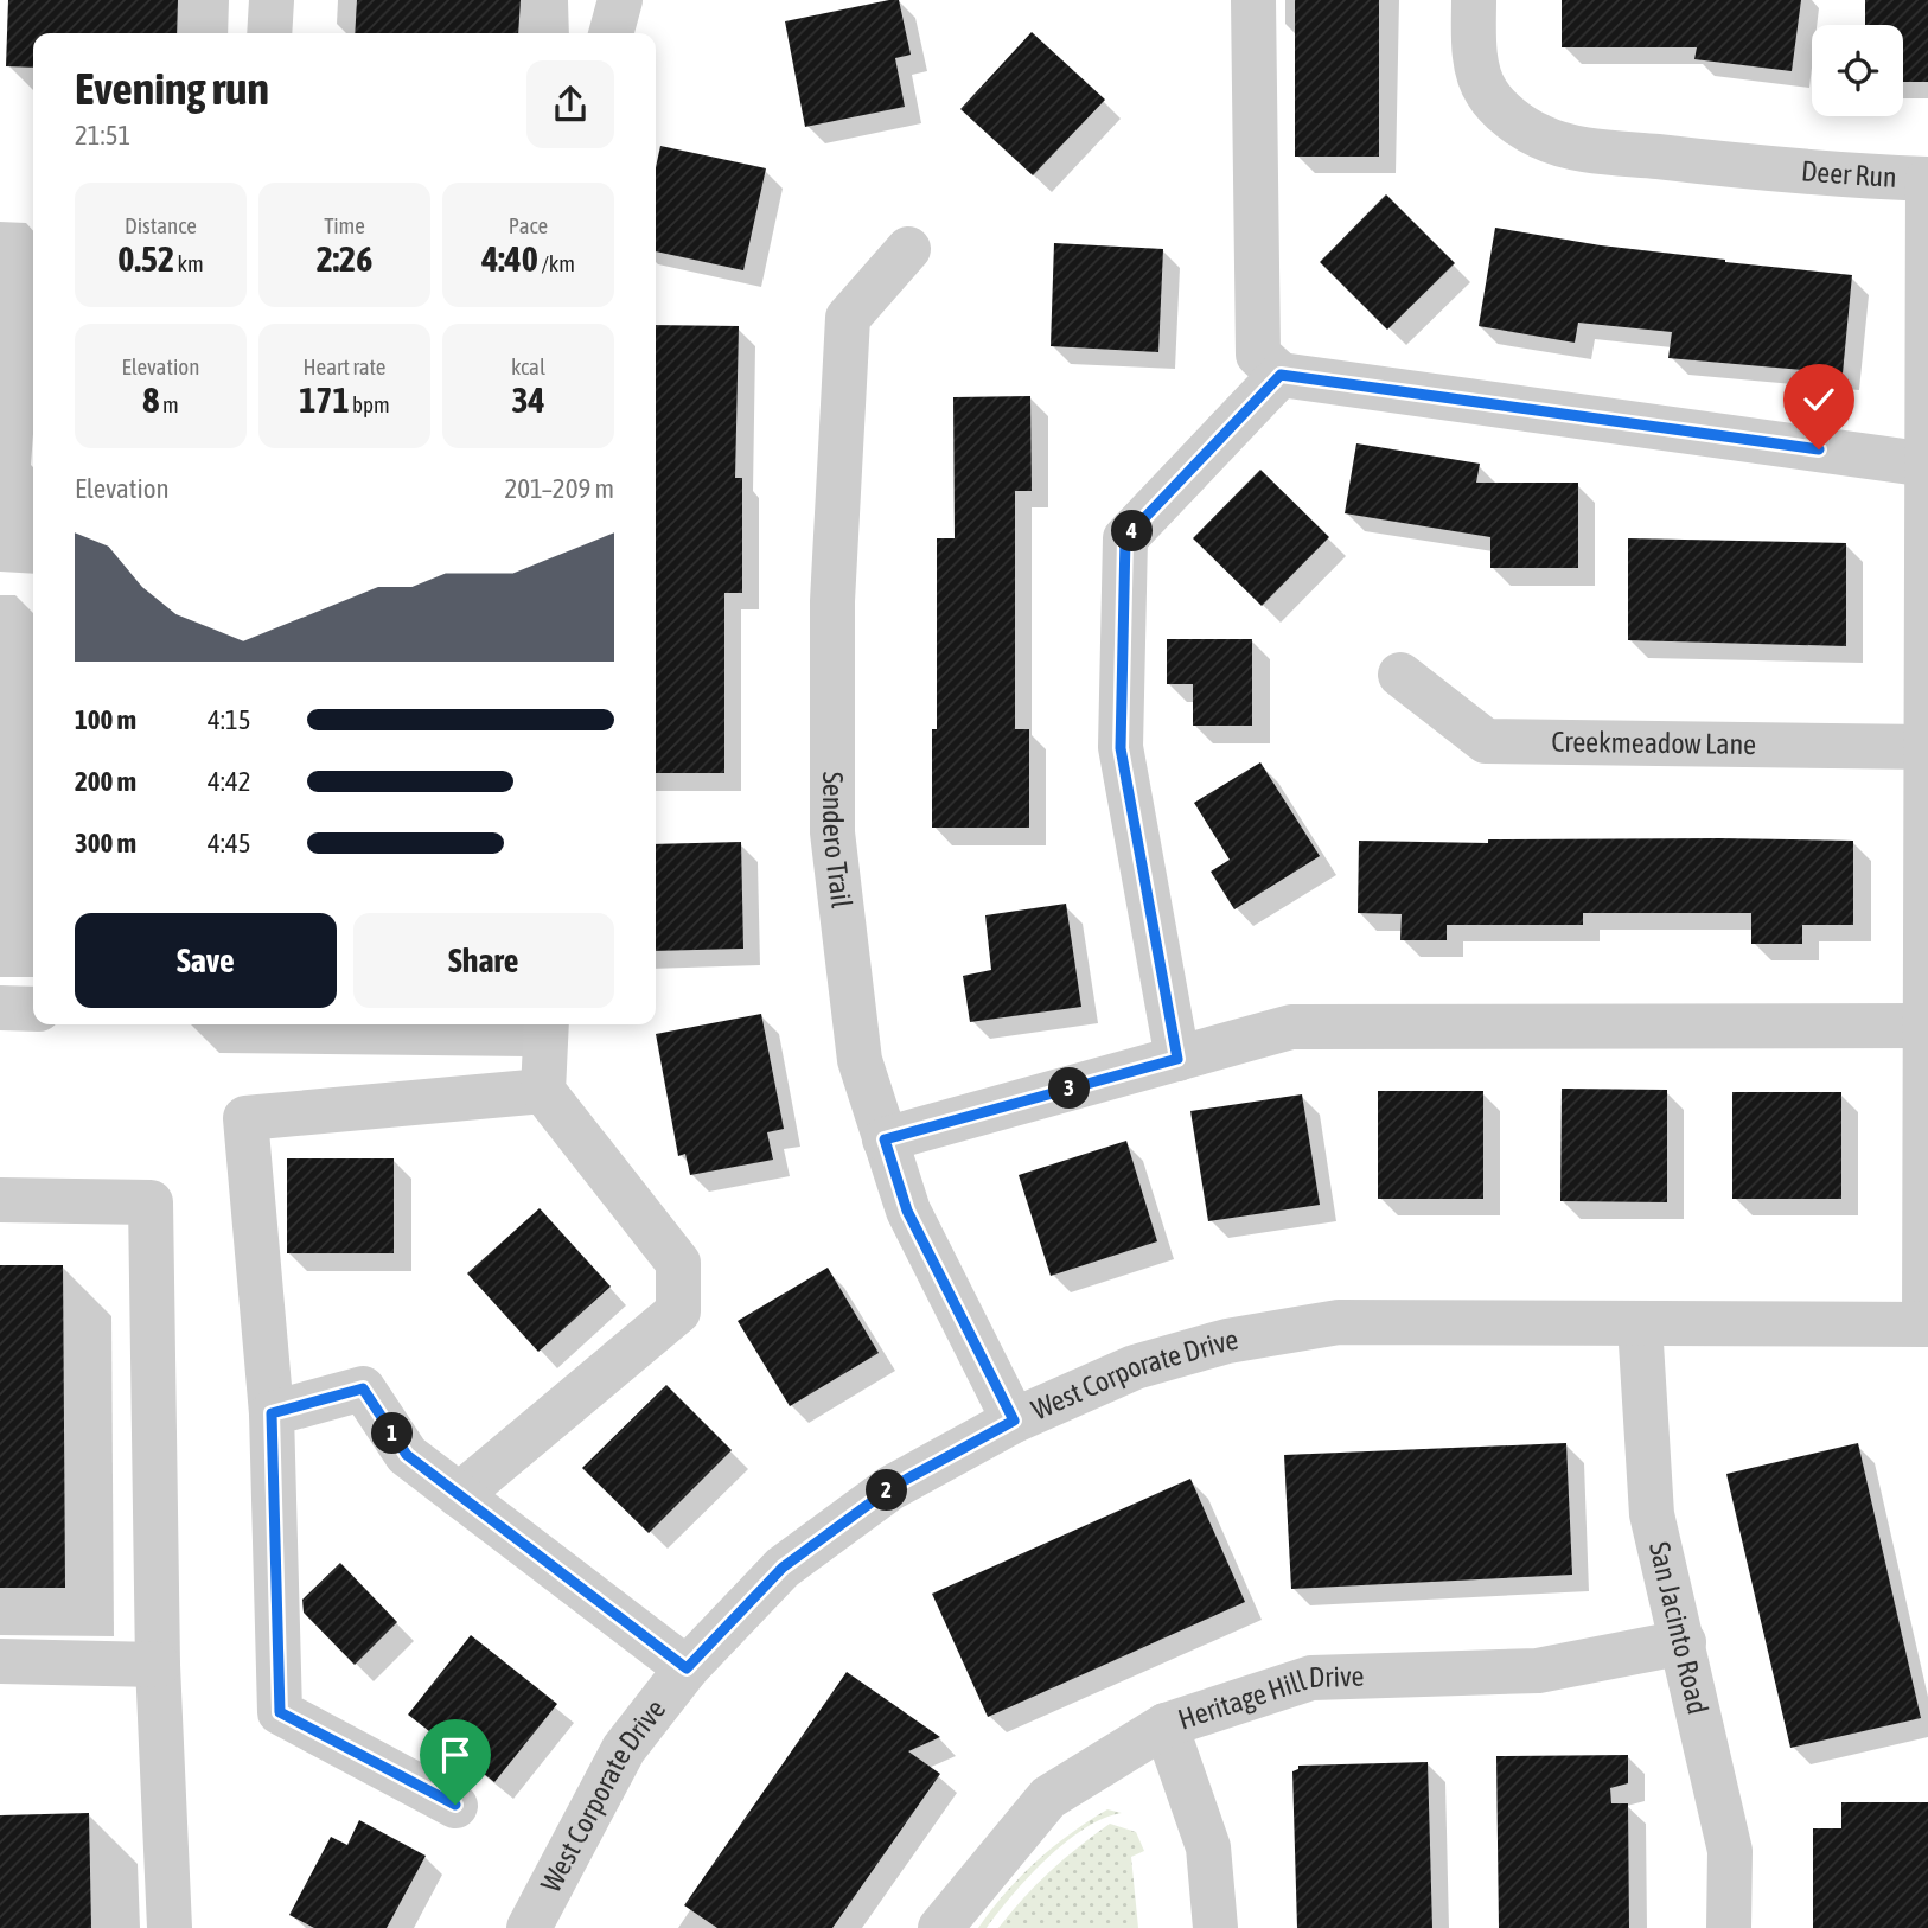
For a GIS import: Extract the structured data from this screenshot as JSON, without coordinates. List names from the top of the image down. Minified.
{"streets":{"street":["Deer Run","Creekmeadow Lane","Sendero Trail","West Corporate Drive","San Jacinto Road","Heritage Hill Drive"]},"crossings":[["Deer Run","Creekmeadow Lane"],["Deer Run","West Corporate Drive"],["Sendero Trail","West Corporate Drive"],["West Corporate Drive","San Jacinto Road"],["San Jacinto Road","Heritage Hill Drive"]],"page":{"heading":["Evening run","21:51"],"stats":[["Distance","0.52 km"],["Time","2:26"],["Pace","4:40 /km"],["Elevation","8 m"],["Heart rate","171 bpm"],["kcal","34"]],"chart":["Elevation","201–209 m"],"pins":["4","3","1","2"],"list":[{"name":"100 m","note":"4:15"},{"name":"200 m","note":"4:42"},{"name":"300 m","note":"4:45"}],"buttons":["Save","Share"]}}
